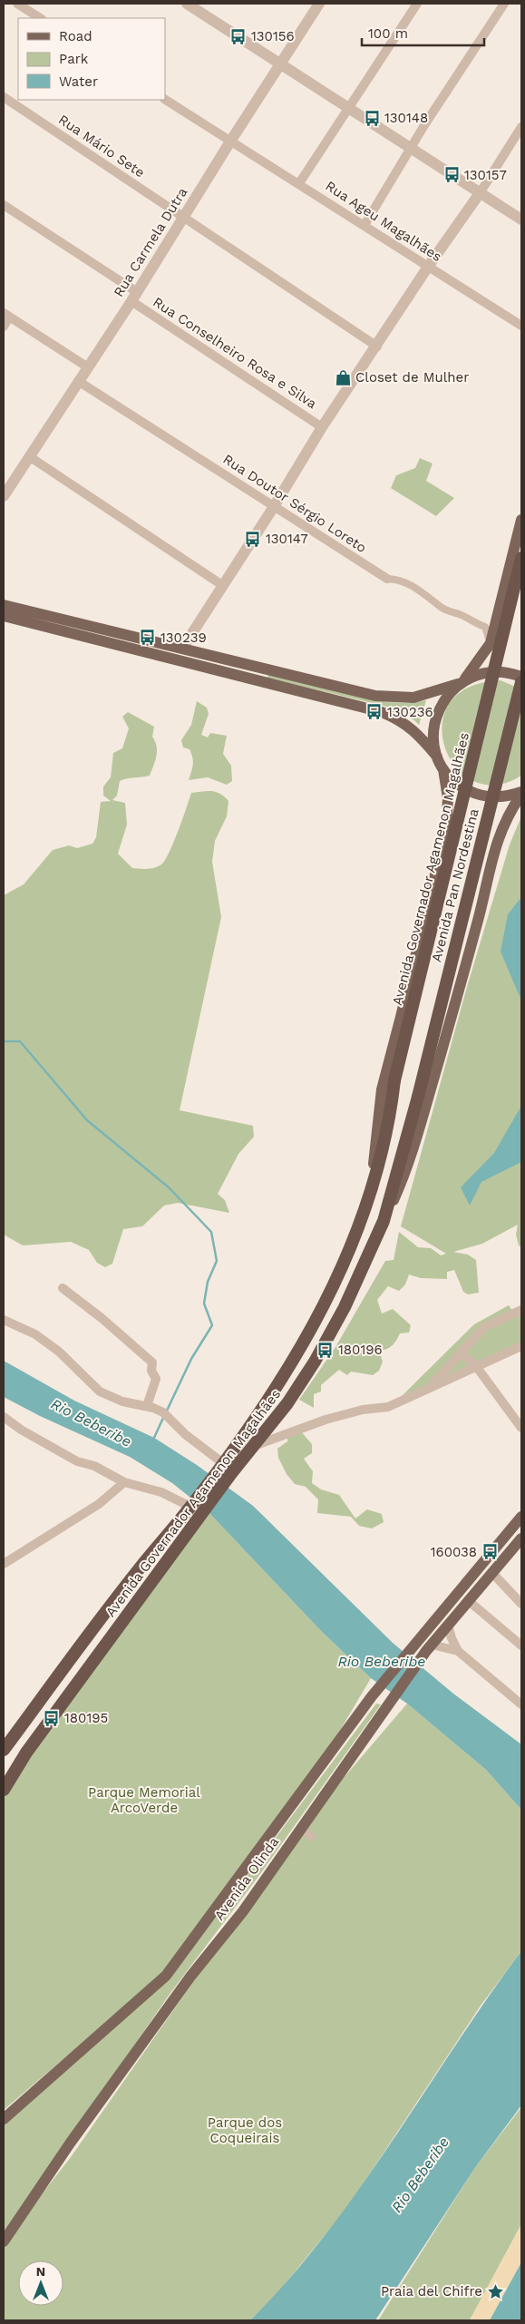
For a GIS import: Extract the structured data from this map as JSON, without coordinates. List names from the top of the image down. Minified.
{"streets":{"highway":["Avenida Governador Agamenon Magalhães","Avenida Pan Nordestina"],"main road":["Avenida Olinda"],"street":["Rua Mário Sete","Rua Ageu Magalhães","Rua Carmela Dutra","Rua Conselheiro Rosa e Silva","Rua Doutor Sérgio Loreto"]},"crossings":[["Rua Mário Sete","Rua Carmela Dutra"],["Rua Ageu Magalhães","Rua Carmela Dutra"],["Rua Carmela Dutra","Rua Conselheiro Rosa e Silva"],["Rua Carmela Dutra","Rua Doutor Sérgio Loreto"],["Avenida Governador Agamenon Magalhães","Avenida Pan Nordestina"]],"water":["Rio Beberibe"],"parks":["Parque Memorial ArcoVerde","Parque dos Coqueirais"],"places":{"bus stop":["130156","130148","130157","130147","130239","130236","180196","160038","180195"],"shop":["Closet de Mulher"],"place":["Praia del Chifre"]},"legend":["Road","Park","Water"],"scale_bar":"100 m","north":"top"}
